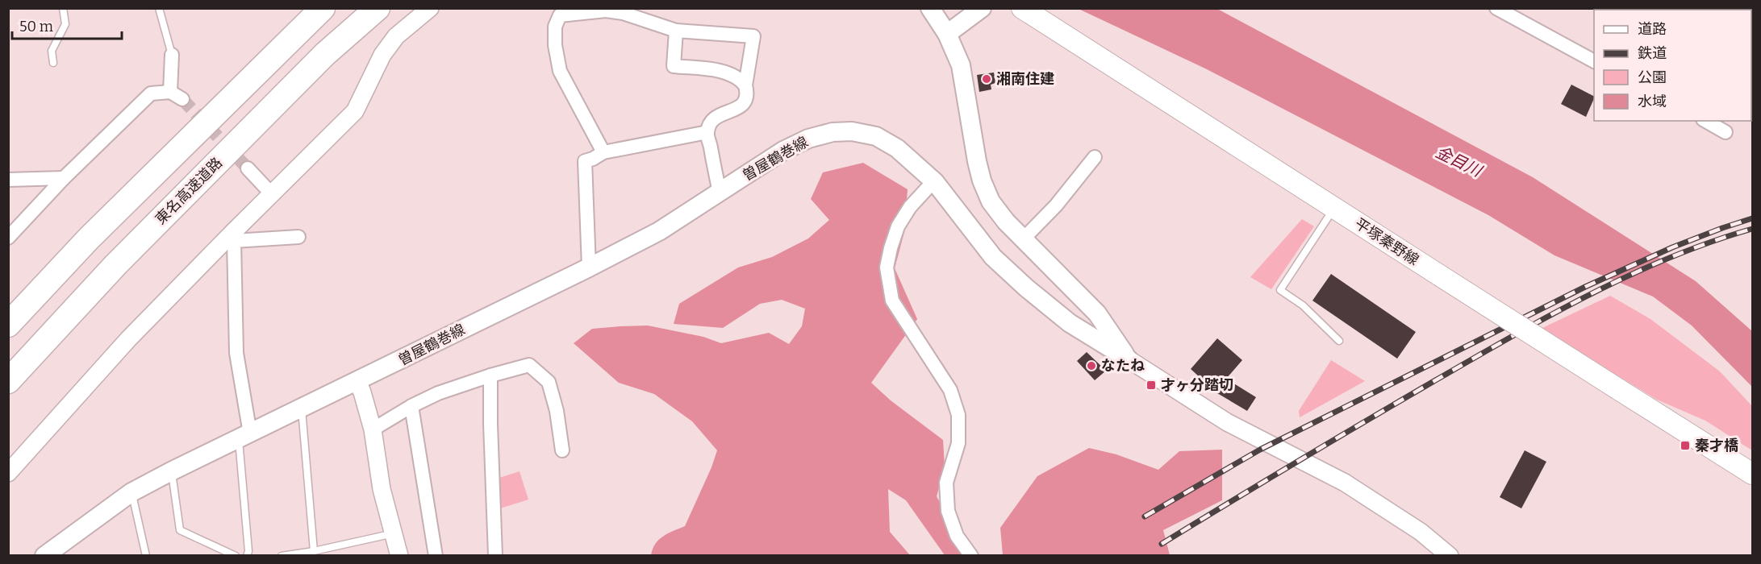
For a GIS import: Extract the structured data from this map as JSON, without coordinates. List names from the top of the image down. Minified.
{"streets":{"highway":["東名高速道路"],"main road":["曽屋鶴巻線","平塚秦野線"]},"water":["金目川"],"places":{"other":["湘南住建","なたね"],"transit":["才ヶ分踏切","秦才橋"]},"legend":["道路","鉄道","公園","水域"],"scale_bar":"50 m"}
